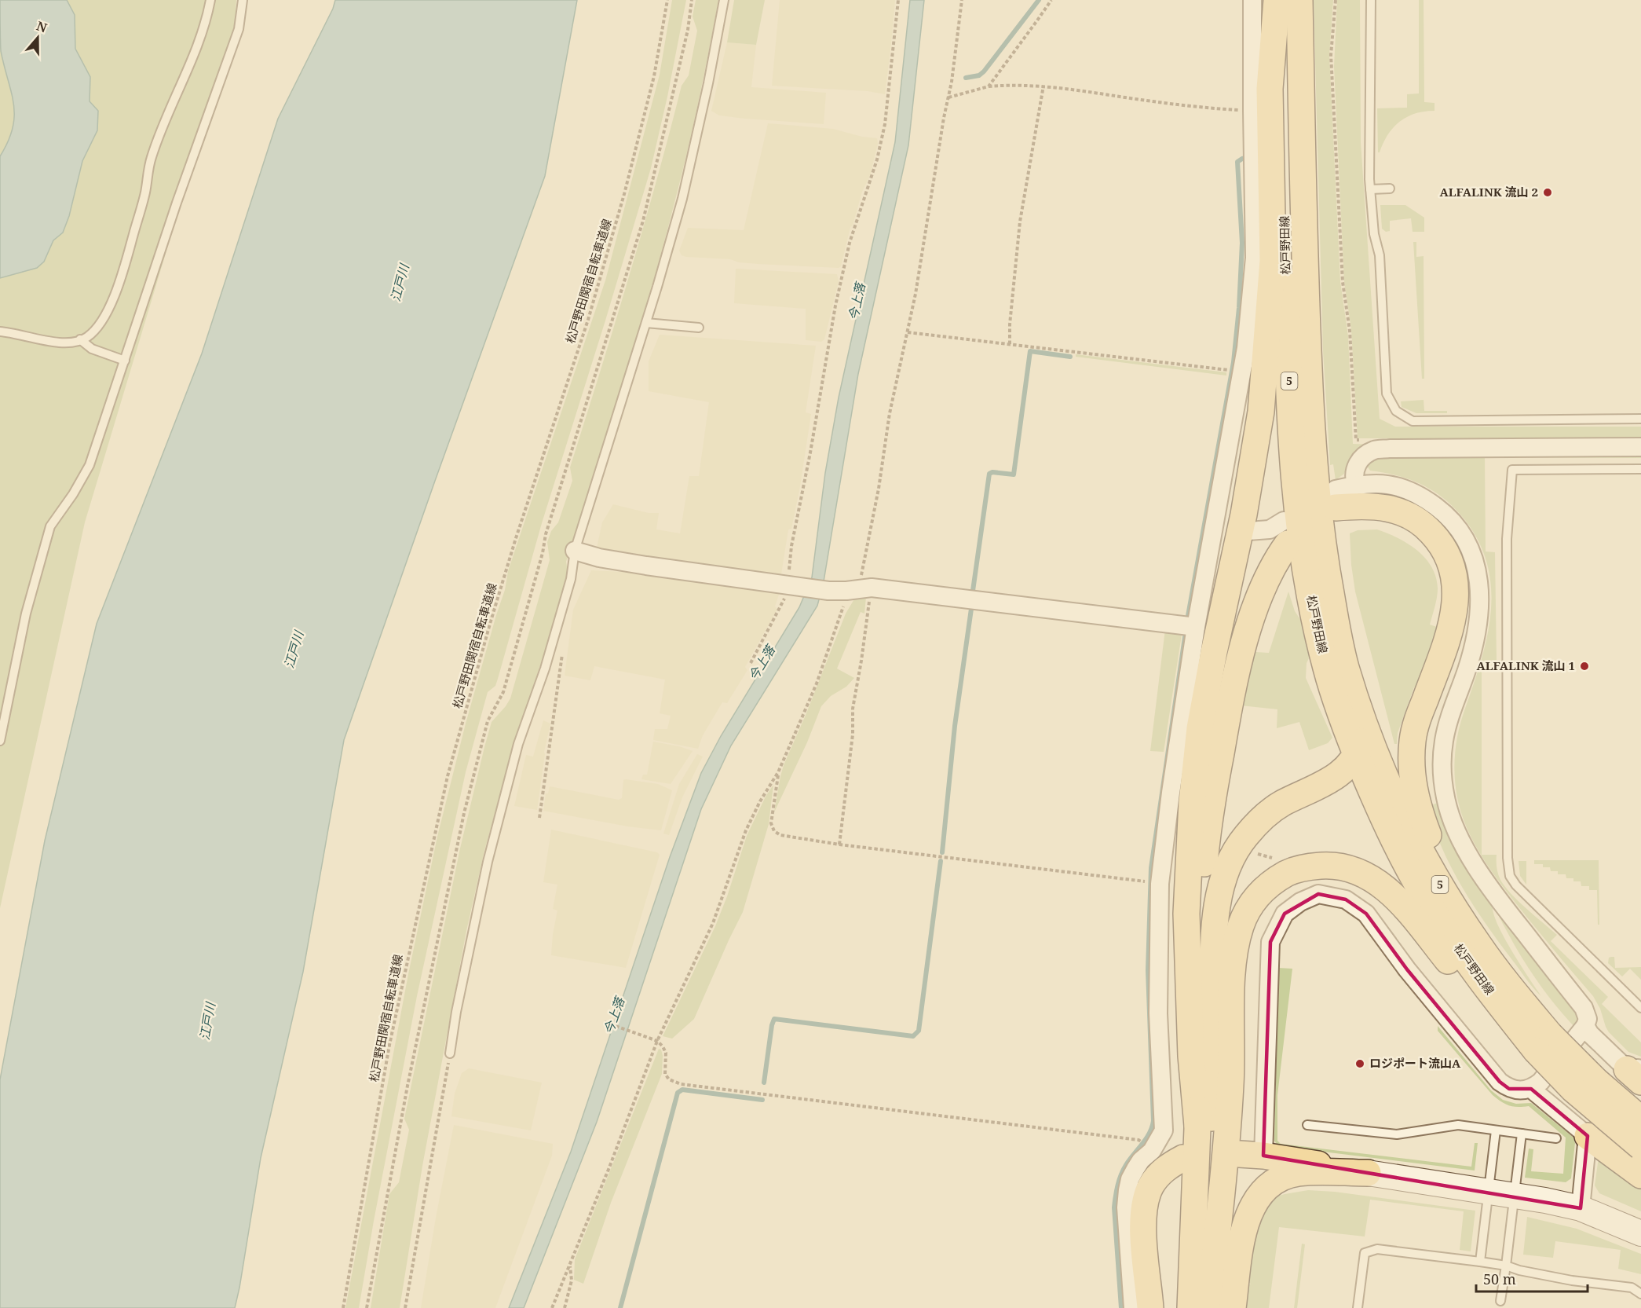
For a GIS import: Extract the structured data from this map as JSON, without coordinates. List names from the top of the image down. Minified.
{"streets":{"main road":["松戸野田線","5"],"path":["松戸野田関宿自転車道線"]},"water":["江戸川","今上落"],"places":["ALFALINK 流山 2","ALFALINK 流山 1","ロジポート流山A"],"scale_bar":"50 m","north":"top"}
